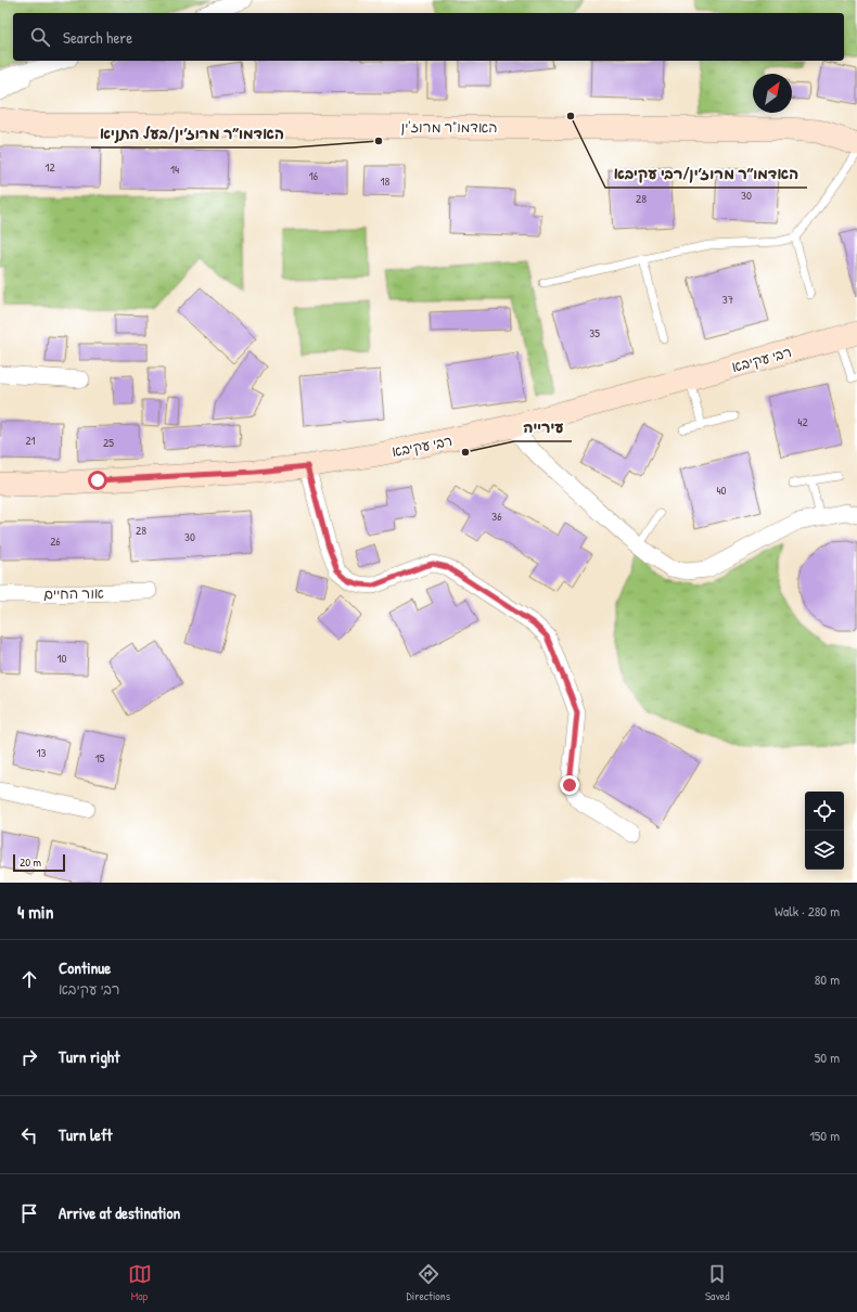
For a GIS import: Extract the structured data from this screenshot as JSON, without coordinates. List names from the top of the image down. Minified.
{"streets":{"street":["האדמו\"ר מרוז'ין","רבי עקיבא","אור החיים"]},"places":["האדמו״ר מרוז׳ין/רבי עקיבא","האדמו״ר מרוז׳ין/בעל התניא","עירייה"],"house_numbers":["12","14","16","18","30","28","37","35","42","21","25","40","36","28","30","26","10","13","15"],"scale_bar":"20 m","north":"top right","page":{"search":"Search here","scale":"20 m","heading":["4 min","Walk · 280 m"],"list":[["Continue","רבי עקיבא","80 m"],["Turn right","50 m"],["Turn left","150 m"],"Arrive at destination"],"nav":["Map","Directions","Saved"]}}
